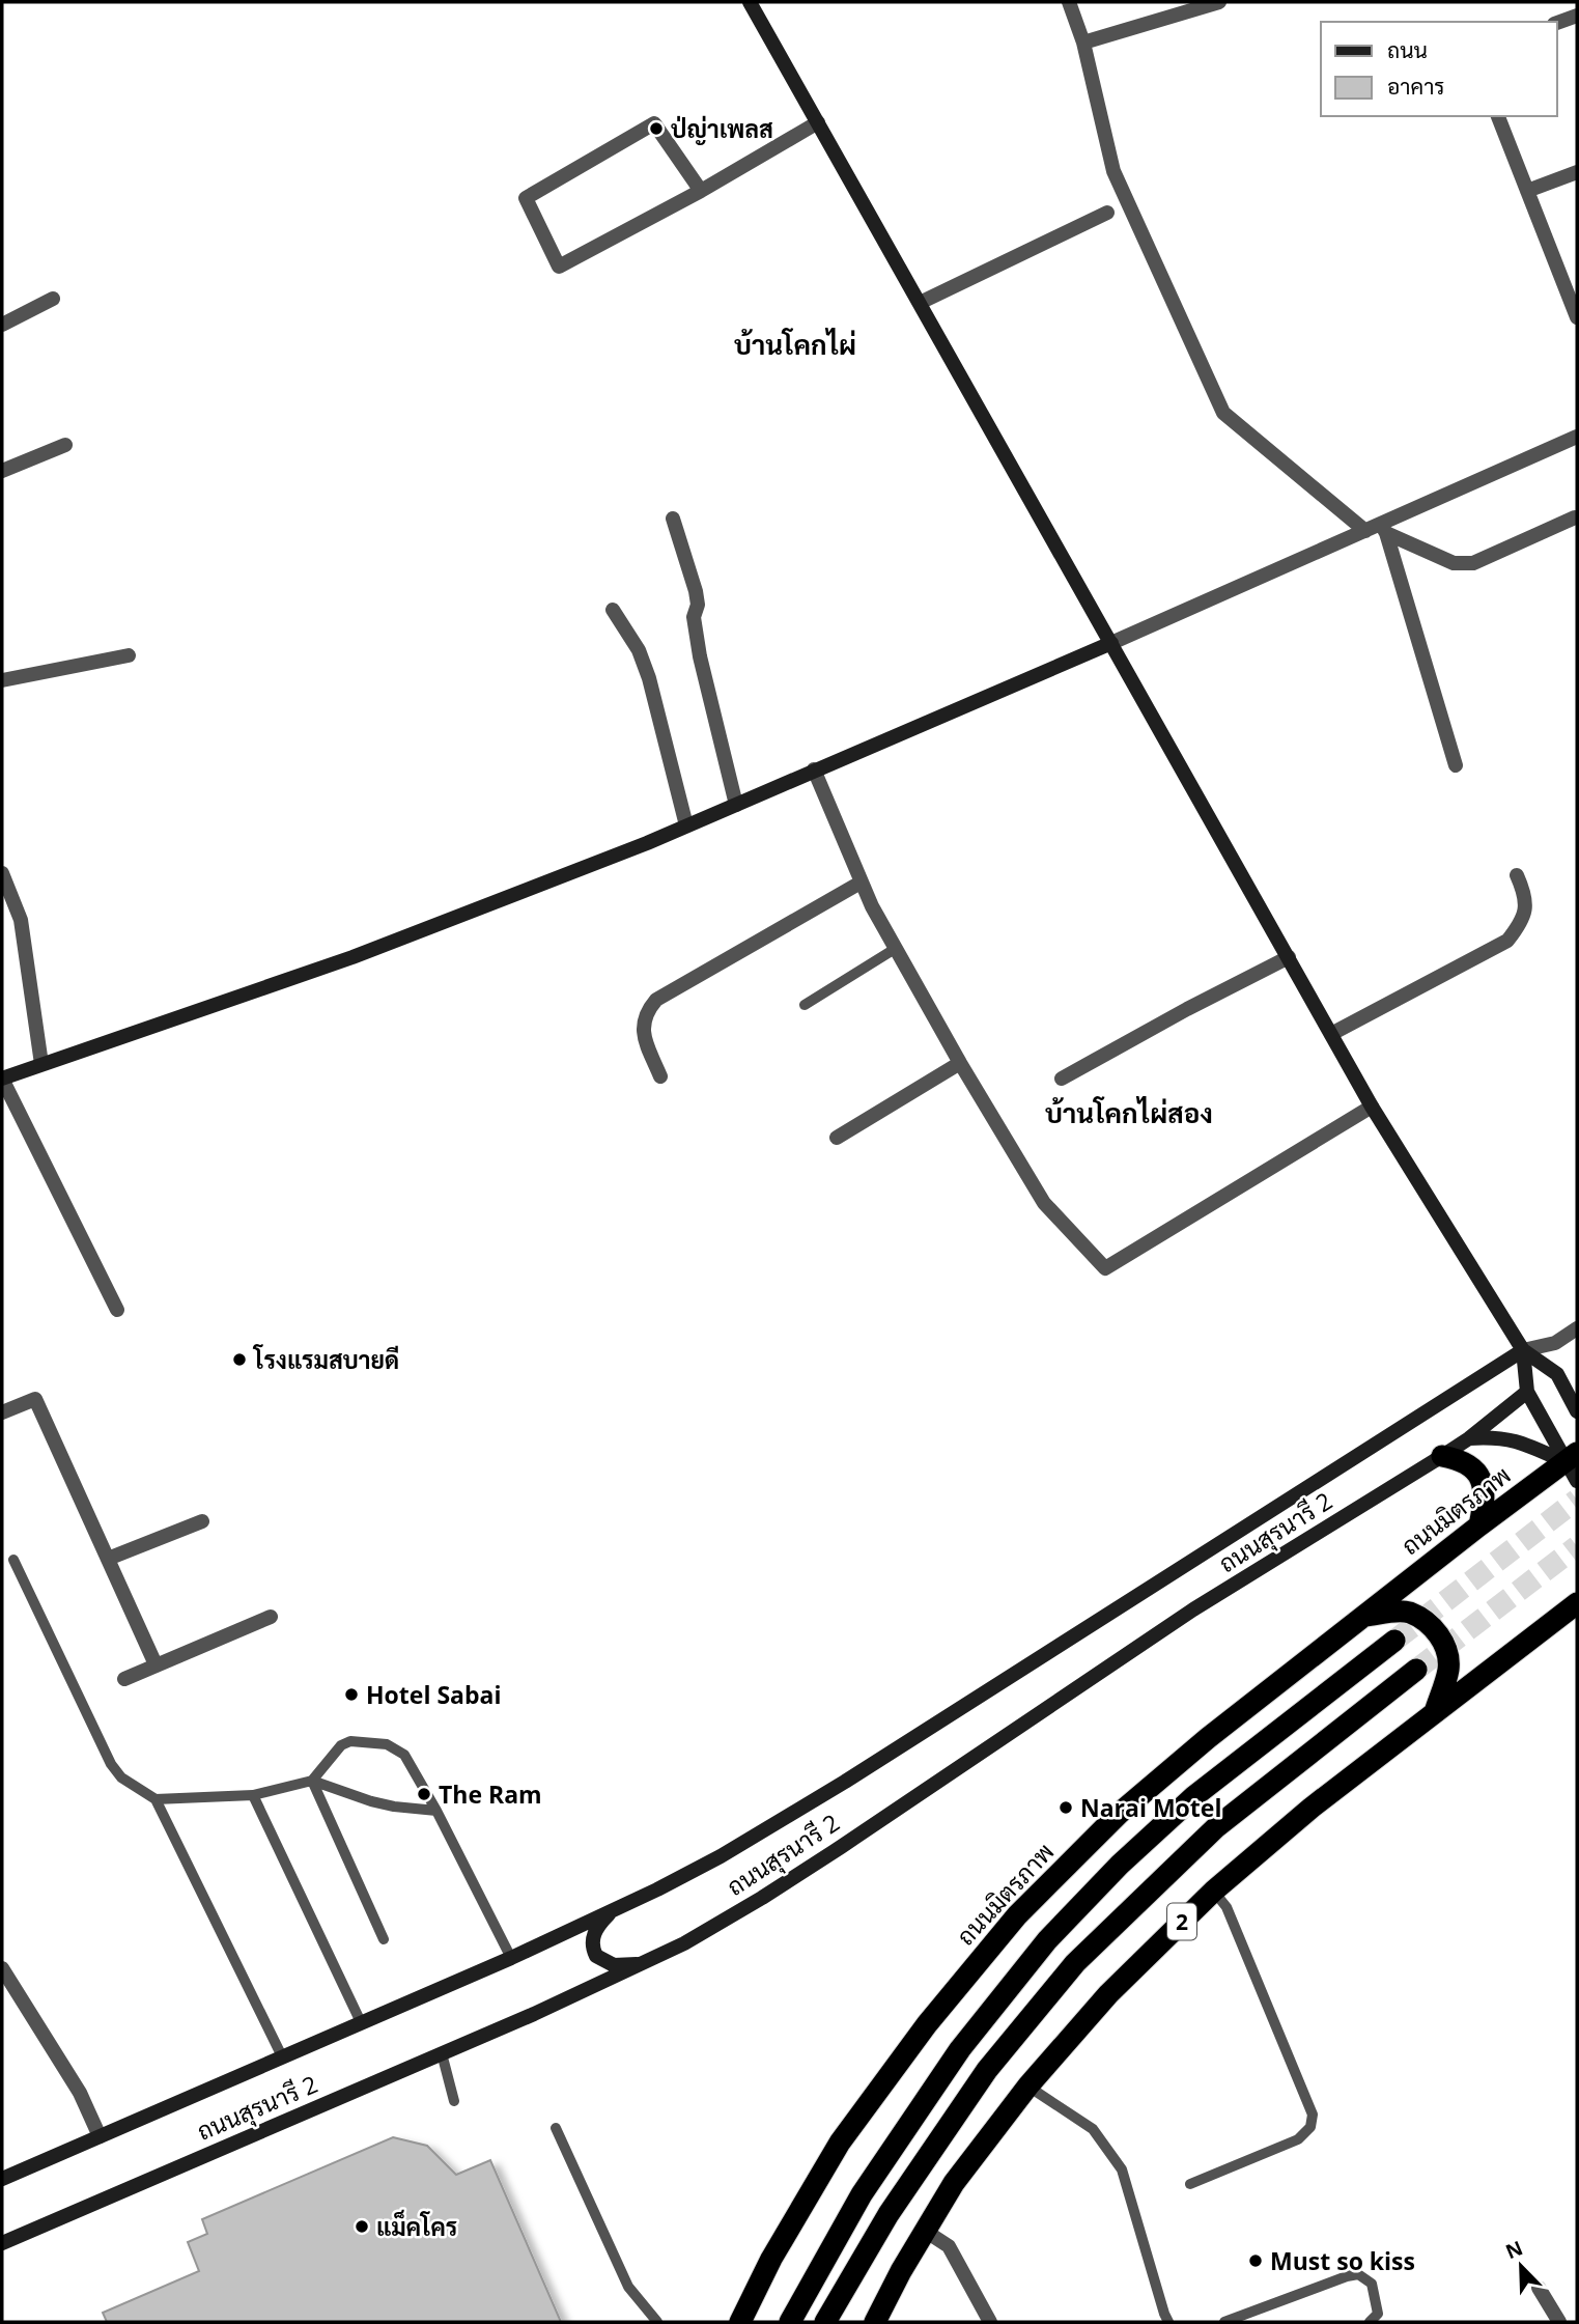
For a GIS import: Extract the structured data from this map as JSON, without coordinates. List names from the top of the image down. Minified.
{"streets":{"highway":["ถนนมิตรภาพ","2"],"main road":["ถนนสุรนารี 2"]},"districts":["บ้านโคกไผ่","บ้านโคกไผ่สอง"],"places":["ป่ญ่าเพลส","โรงแรมสบายดี","Hotel Sabai","The Ram","Narai Motel","แม็คโคร","Must so kiss"],"legend":["ถนน","อาคาร"],"north":"top left"}
